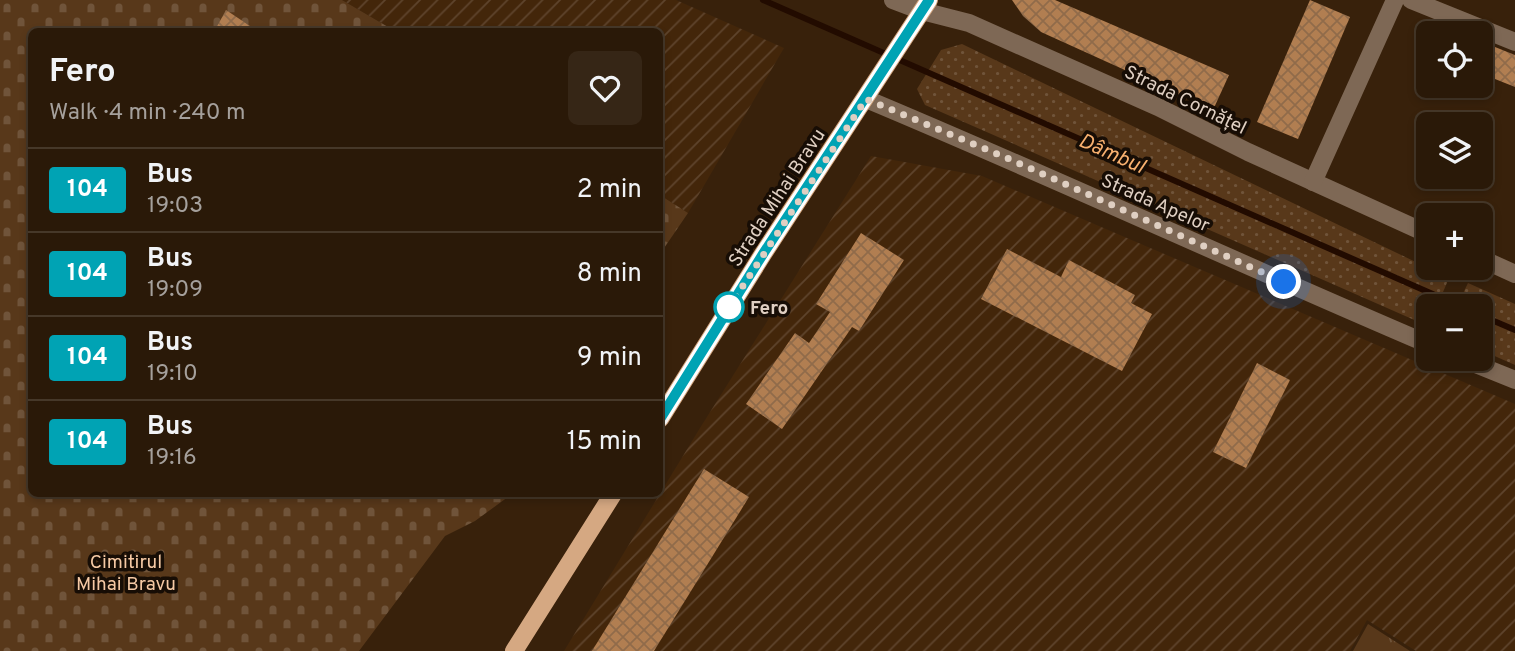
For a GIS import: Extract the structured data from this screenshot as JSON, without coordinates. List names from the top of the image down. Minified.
{"streets":{"main road":["Strada Mihai Bravu"],"street":["Strada Cornățel","Strada Apelor"]},"crossings":[["Strada Cornățel","Strada Mihai Bravu"],["Strada Mihai Bravu","Strada Apelor"]],"water":["Dâmbul"],"parks":["Cimitirul Mihai Bravu"],"places":["Fero"],"lines":["bus line 104"],"page":{"map_buttons":["+","−"],"heading":["Fero","Walk · 4 min · 240 m"],"list":[{"mark":"104","name":"Bus","note":"19:03","value":"2 min"},{"mark":"104","name":"Bus","note":"19:09","value":"8 min"},{"mark":"104","name":"Bus","note":"19:10","value":"9 min"},{"mark":"104","name":"Bus","note":"19:16","value":"15 min"}]}}
